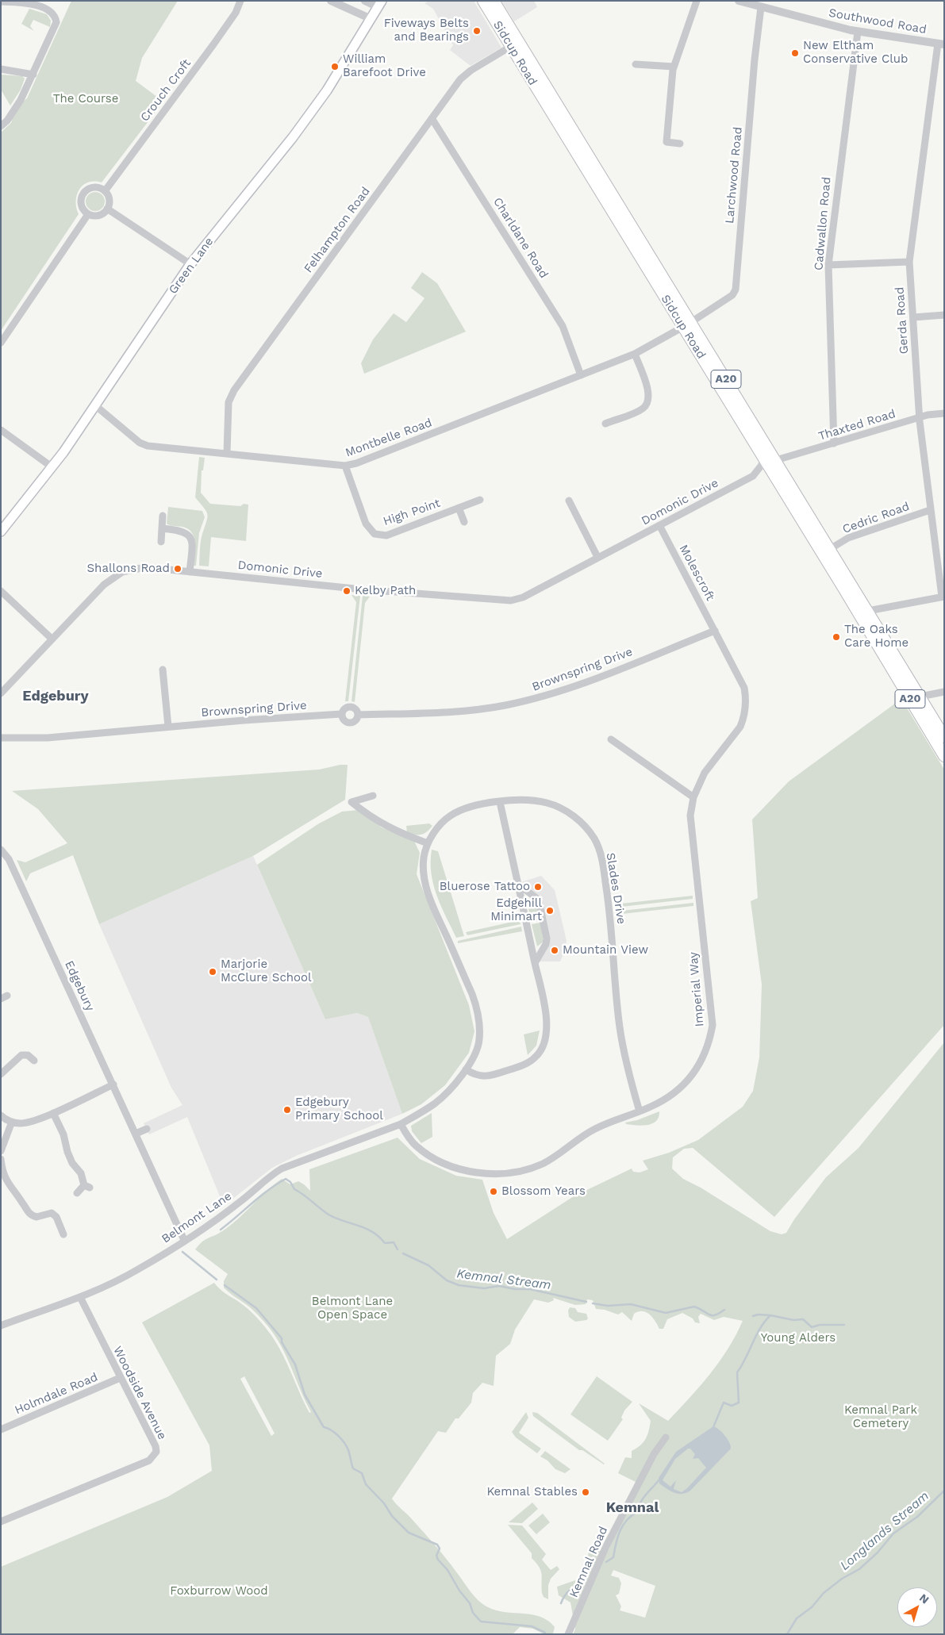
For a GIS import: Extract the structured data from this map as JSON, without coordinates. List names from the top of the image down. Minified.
{"streets":{"highway":["Sidcup Road","A20"],"main road":["Green Lane"],"street":["Southwood Road","Crouch Croft","Larchwood Road","Cadwallon Road","Felhampton Road","Charldane Road","Gerda Road","Thaxted Road","Montbelle Road","Domonic Drive","High Point","Cedric Road","Molescroft","Brownspring Drive","Slades Drive","Edgebury","Imperial Way","Belmont Lane","Woodside Avenue","Holmdale Road","Kemnal Road"]},"crossings":[["Southwood Road","Larchwood Road"],["Southwood Road","Cadwallon Road"],["Southwood Road","Gerda Road"],["Sidcup Road","Larchwood Road"],["Sidcup Road","Felhampton Road"],["Sidcup Road","Thaxted Road"],["Sidcup Road","Montbelle Road"],["Sidcup Road","Domonic Drive"],["Sidcup Road","Cedric Road"],["Larchwood Road","Montbelle Road"],["Cadwallon Road","Thaxted Road"],["Felhampton Road","Charldane Road"],["Felhampton Road","Montbelle Road"],["Charldane Road","Montbelle Road"],["Green Lane","Montbelle Road"],["Gerda Road","Thaxted Road"],["Gerda Road","Cedric Road"],["Montbelle Road","High Point"],["Domonic Drive","Molescroft"],["Molescroft","Brownspring Drive"],["Molescroft","Imperial Way"],["Brownspring Drive","Imperial Way"],["Slades Drive","Imperial Way"],["Slades Drive","Belmont Lane"],["Edgebury","Belmont Lane"],["Imperial Way","Belmont Lane"],["Belmont Lane","Woodside Avenue"],["Woodside Avenue","Holmdale Road"]],"districts":["Edgebury","Kemnal"],"water":["Kemnal Stream","Longlands Stream"],"parks":["The Course","Belmont Lane Open Space","Young Alders","Kemnal Park Cemetery","Foxburrow Wood"],"places":["Fiveways Belts and Bearings","New Eltham Conservative Club","William Barefoot Drive","Shallons Road","Kelby Path","The Oaks Care Home","Bluerose Tattoo","Edgehill Minimart","Mountain View","Marjorie McClure School","Edgebury Primary School","Blossom Years","Kemnal Stables"],"north":"top right"}
